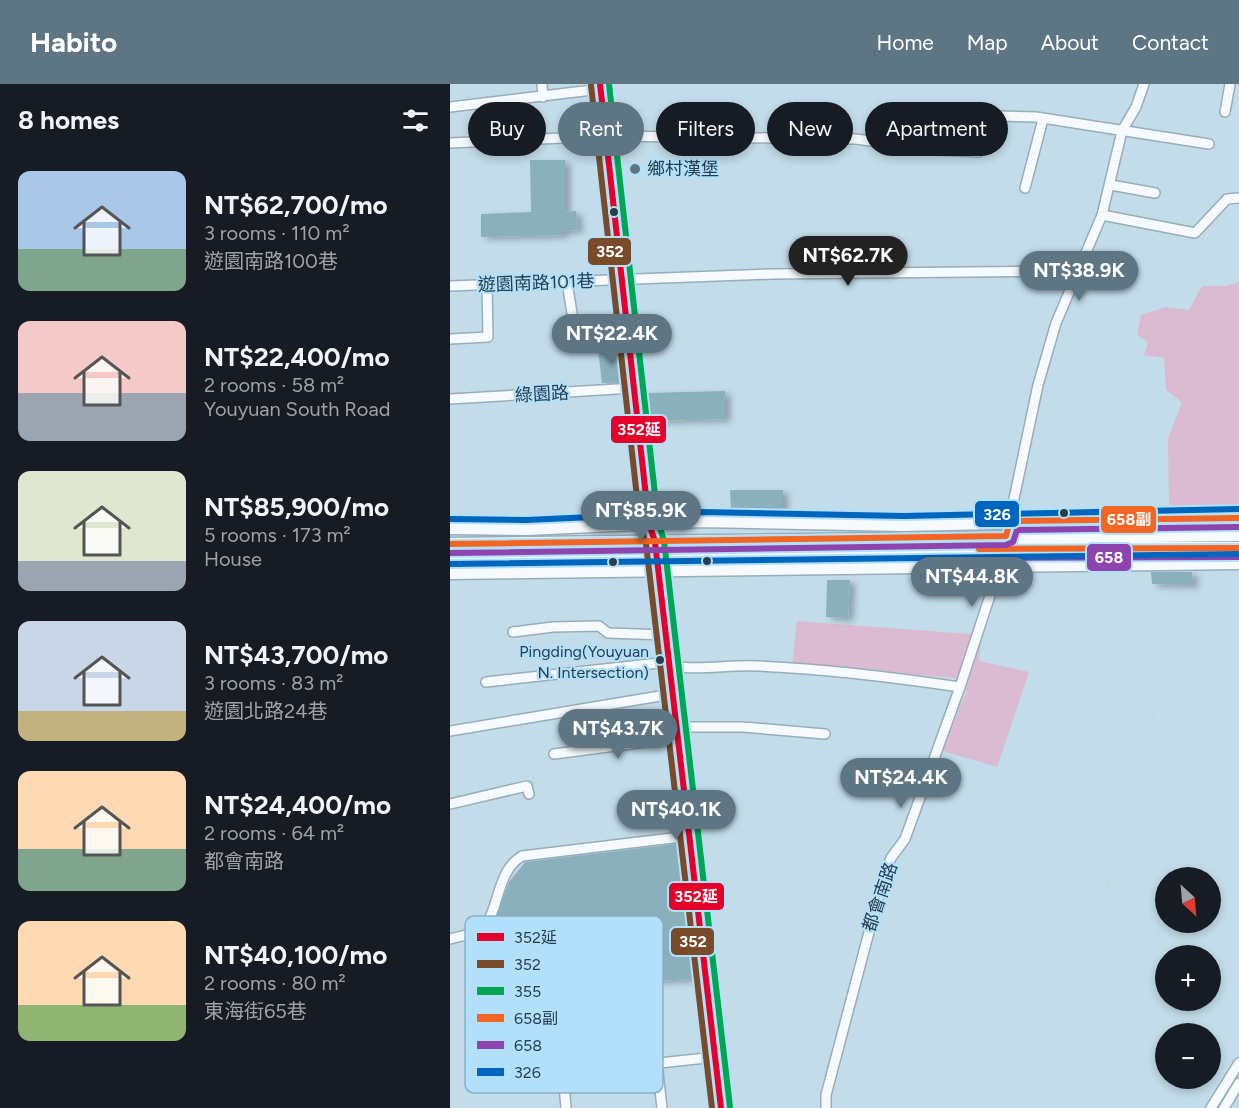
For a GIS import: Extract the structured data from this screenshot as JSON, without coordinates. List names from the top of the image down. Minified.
{"streets":{"street":["遊園南路101巷","綠園路","都會南路"]},"crossings":[["遊園南路101巷","都會南路"]],"places":["鄉村漢堡","Pingding(Youyuan N. Intersection)"],"lines":["transit line 352延","transit line 355","transit line 352","transit line 326","transit line 658副","transit line 658"],"legend":["352延","352","355","658副","658","326"],"north":"bottom right","page":{"header":"Habito","nav":["Home","Map","About","Contact"],"heading":"8 homes","chip":["Buy","Rent","Filters","New","Apartment"],"list":[{"name":"NT$62,700/mo","note":"3 rooms · 110 m² · 遊園南路100巷"},{"name":"NT$22,400/mo","note":"2 rooms · 58 m² · Youyuan South Road"},{"name":"NT$85,900/mo","note":"5 rooms · 173 m² · House"},{"name":"NT$43,700/mo","note":"3 rooms · 83 m² · 遊園北路24巷"},{"name":"NT$24,400/mo","note":"2 rooms · 64 m² · 都會南路"},{"name":"NT$40,100/mo","note":"2 rooms · 80 m² · 東海街65巷"}],"price":["NT$62.7K","NT$38.9K","NT$22.4K","NT$85.9K","NT$44.8K","NT$43.7K","NT$24.4K","NT$40.1K"],"map_buttons":["+","−"]}}
